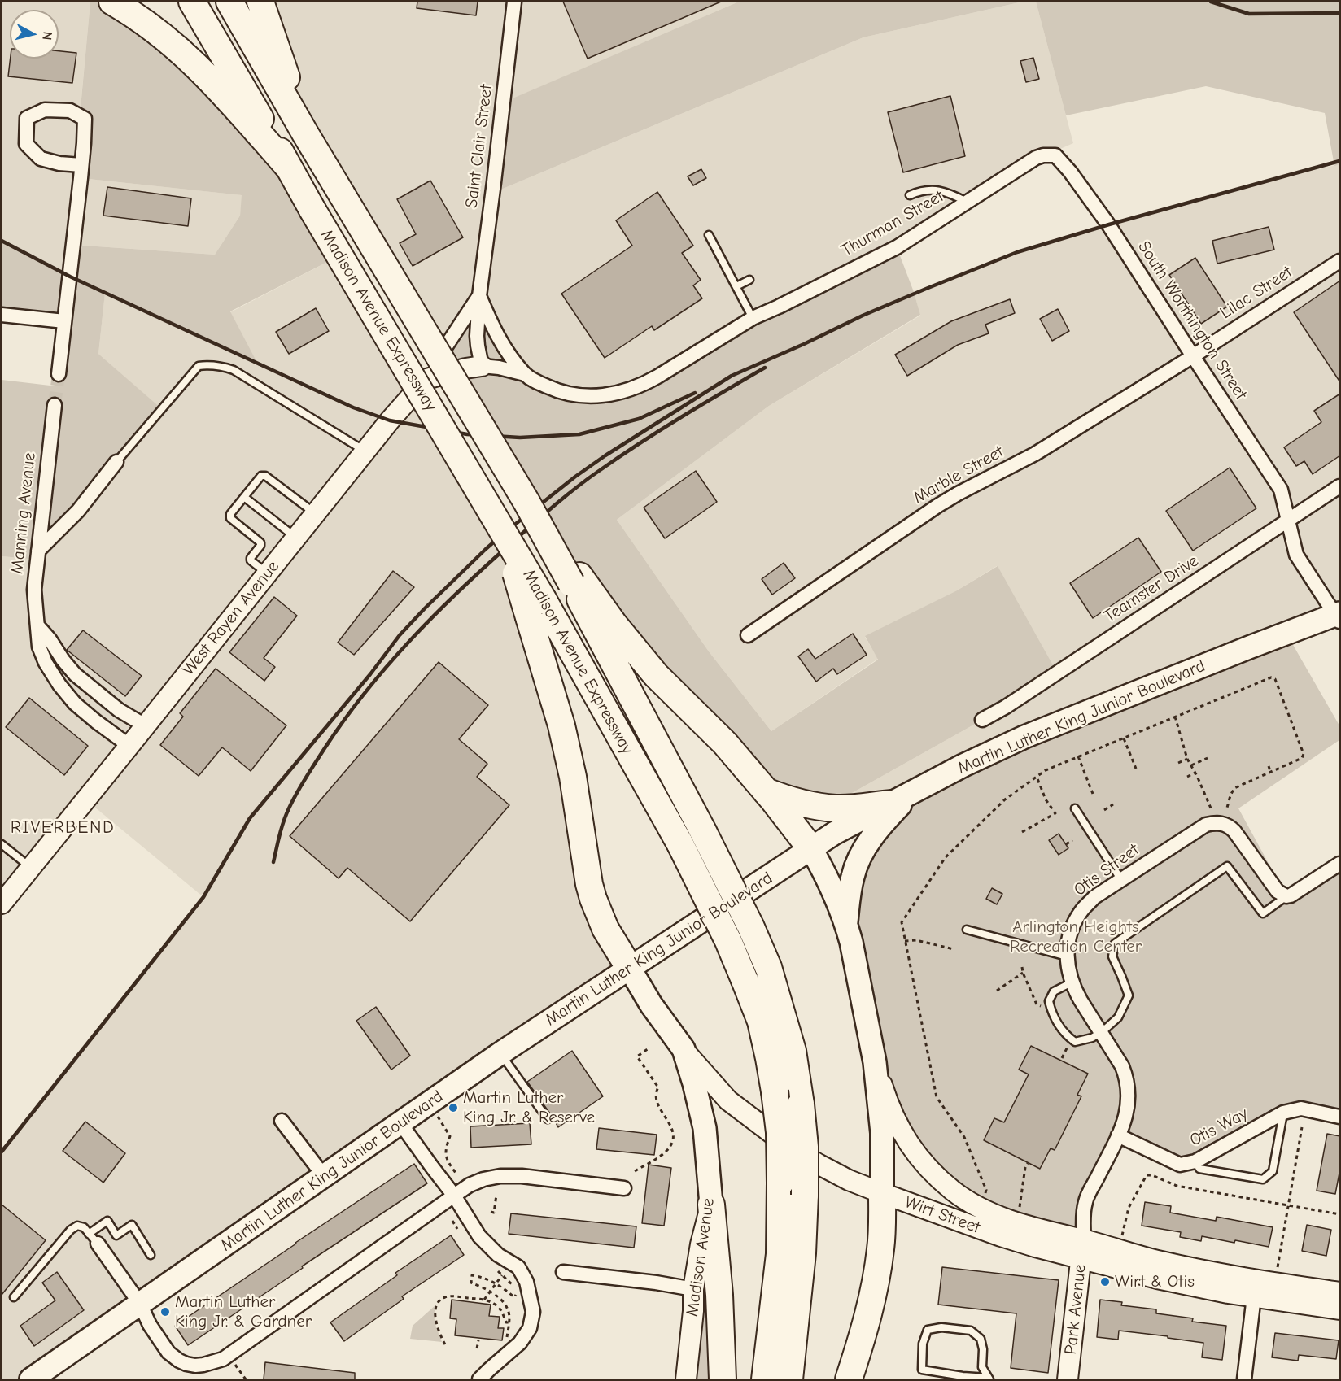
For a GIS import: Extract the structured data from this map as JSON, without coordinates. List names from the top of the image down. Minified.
{"streets":{"highway":["Madison Avenue Expressway"],"main road":["West Rayen Avenue","Martin Luther King Junior Boulevard","Wirt Street","Madison Avenue","Park Avenue"],"street":["Saint Clair Street","Thurman Street","Lilac Street","South Worthington Street","Marble Street","Manning Avenue","Teamster Drive","Otis Street","Otis Way"]},"crossings":[["Saint Clair Street","West Rayen Avenue"],["Thurman Street","South Worthington Street"],["Lilac Street","South Worthington Street"],["Lilac Street","Marble Street"],["South Worthington Street","Marble Street"],["South Worthington Street","Teamster Drive"],["South Worthington Street","Martin Luther King Junior Boulevard"],["Manning Avenue","West Rayen Avenue"],["Martin Luther King Junior Boulevard","Wirt Street"],["Otis Street","Otis Way"],["Otis Street","Wirt Street"],["Otis Street","Park Avenue"],["Wirt Street","Madison Avenue"],["Wirt Street","Park Avenue"]],"districts":["RIVERBEND"],"parks":["Arlington Heights Recreation Center"],"places":["Martin Luther King Jr. & Reserve","Wirt & Otis","Martin Luther King Jr. & Gardner"],"north":"right"}
